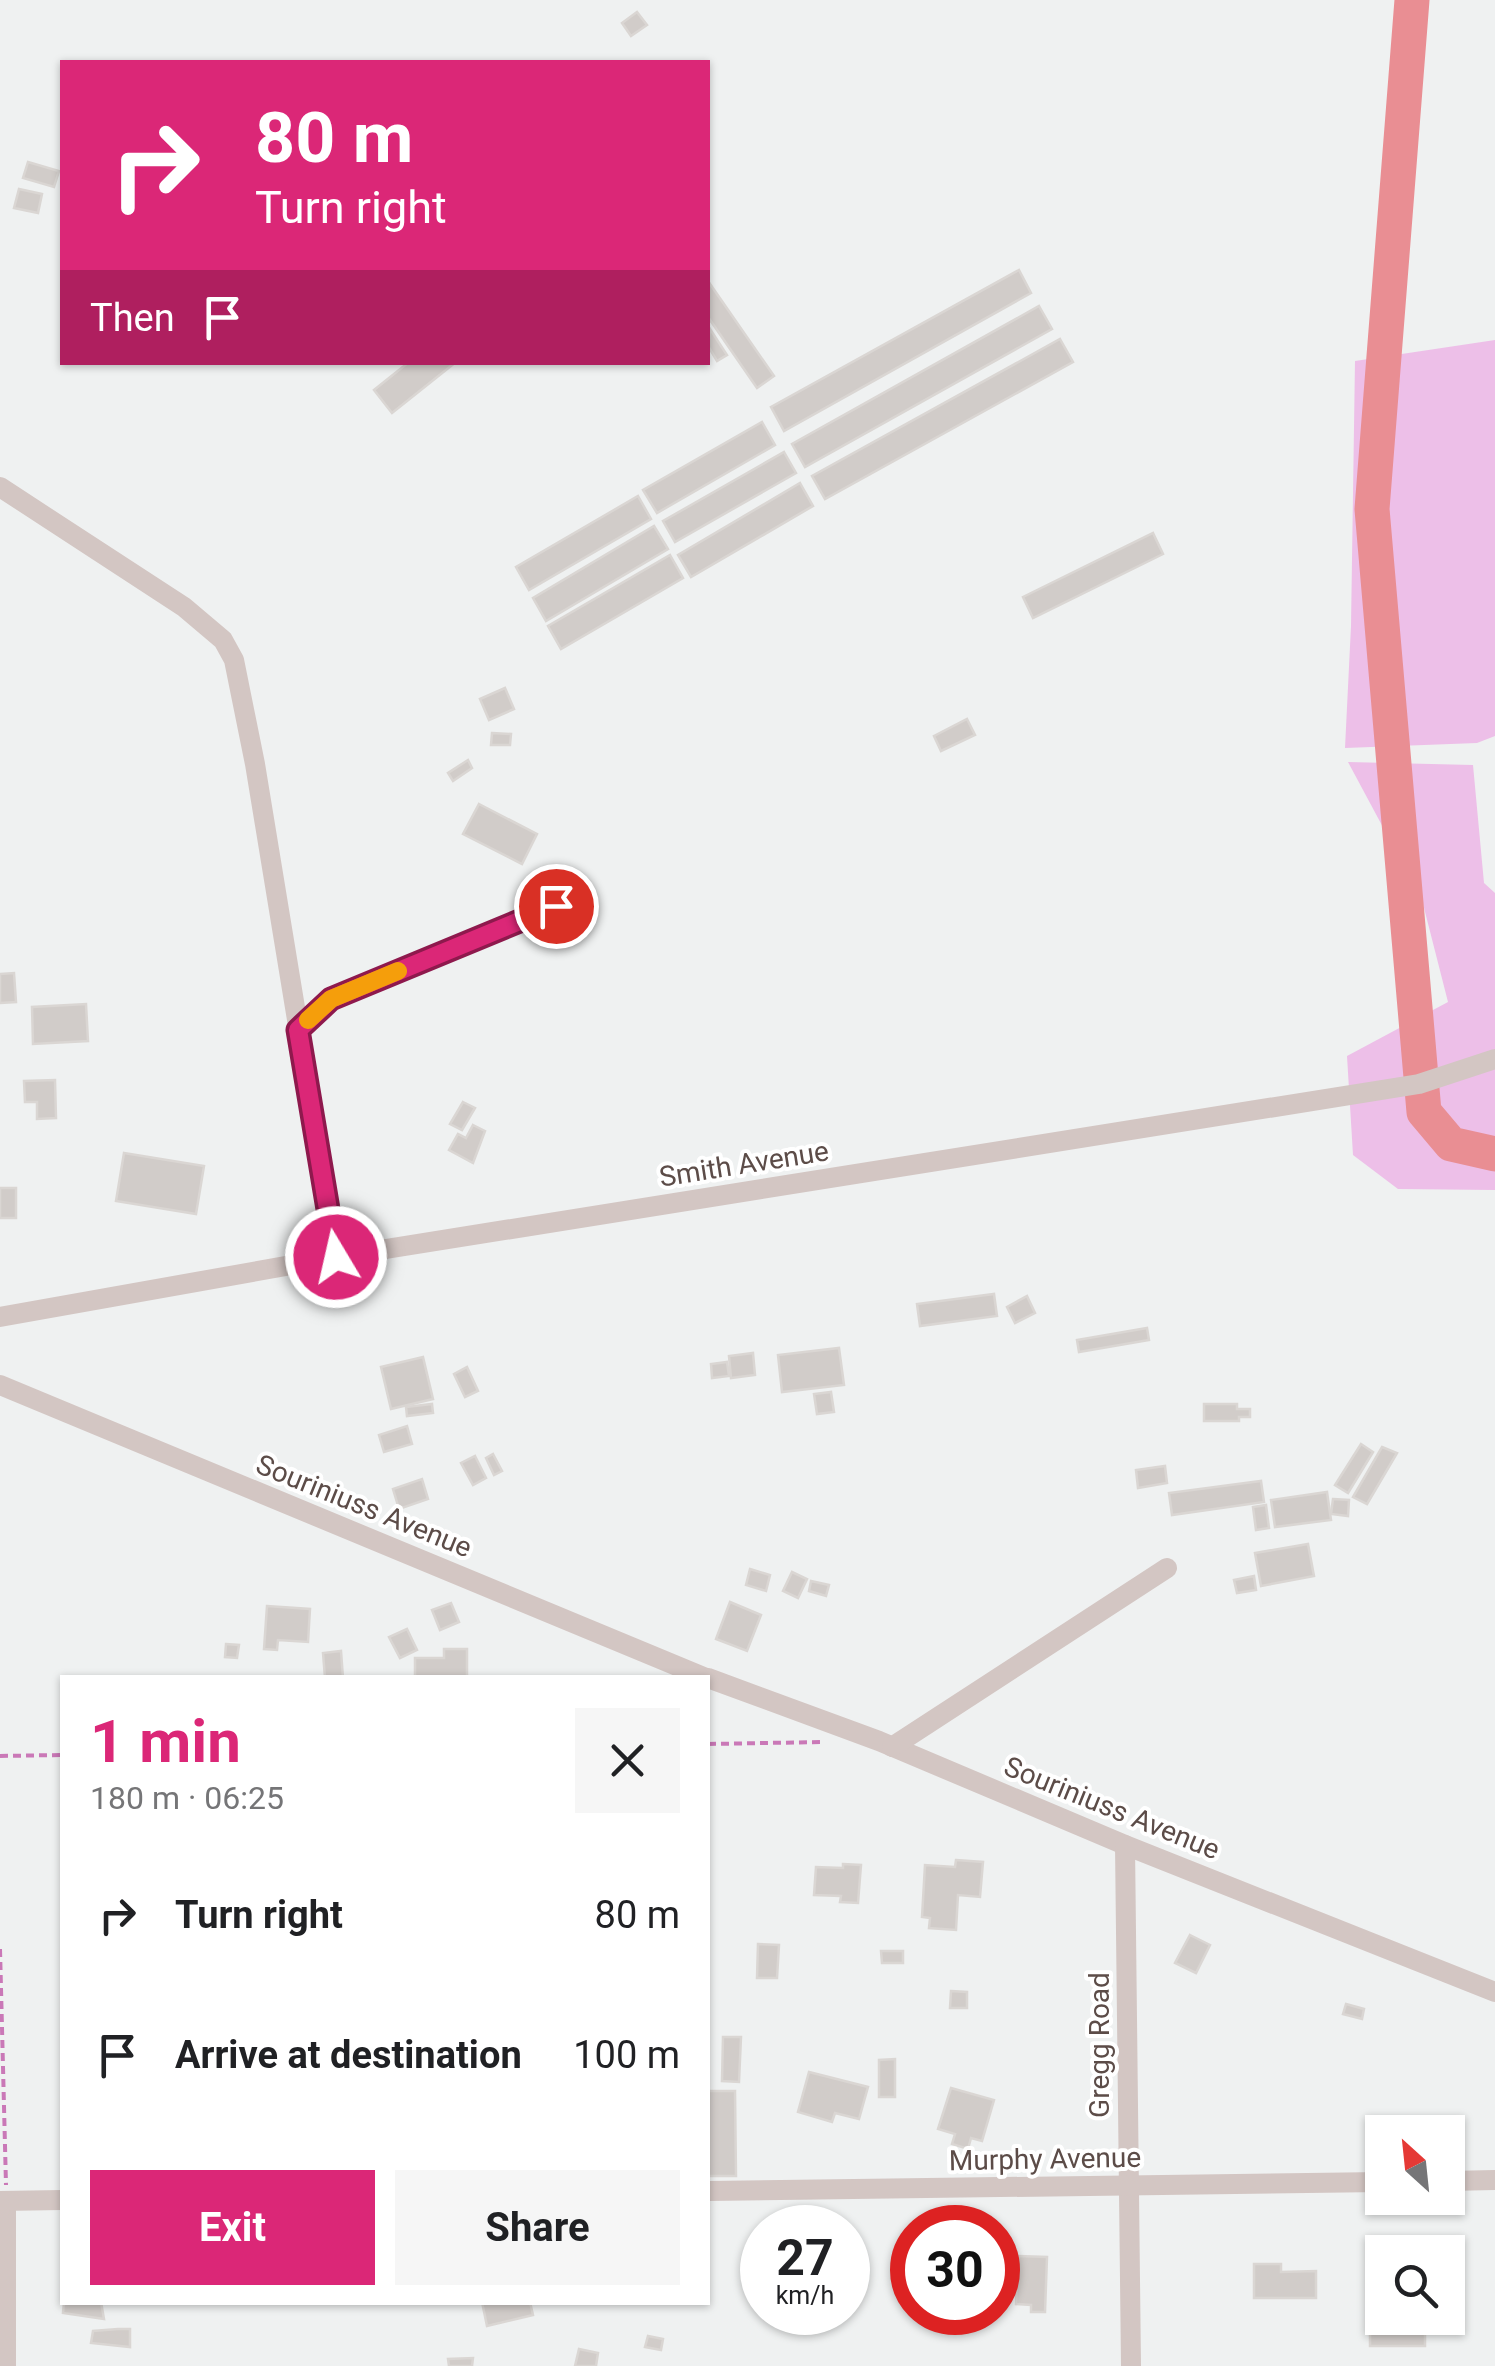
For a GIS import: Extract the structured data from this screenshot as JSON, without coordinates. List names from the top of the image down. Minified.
{"streets":{"street":["Smith Avenue","Souriniuss Avenue","Gregg Road","Murphy Avenue"]},"crossings":[["Souriniuss Avenue","Gregg Road"],["Gregg Road","Murphy Avenue"]],"north":"top left","page":{"turn":["80 m","Turn right"],"then":"Then","heading":["1 min","180 m · 06:25"],"list":[{"name":"Turn right","value":"80 m"},{"name":"Arrive at destination","value":"100 m"}],"buttons":["Exit","Share"],"speed":"27 km/h","limit":"30"}}
